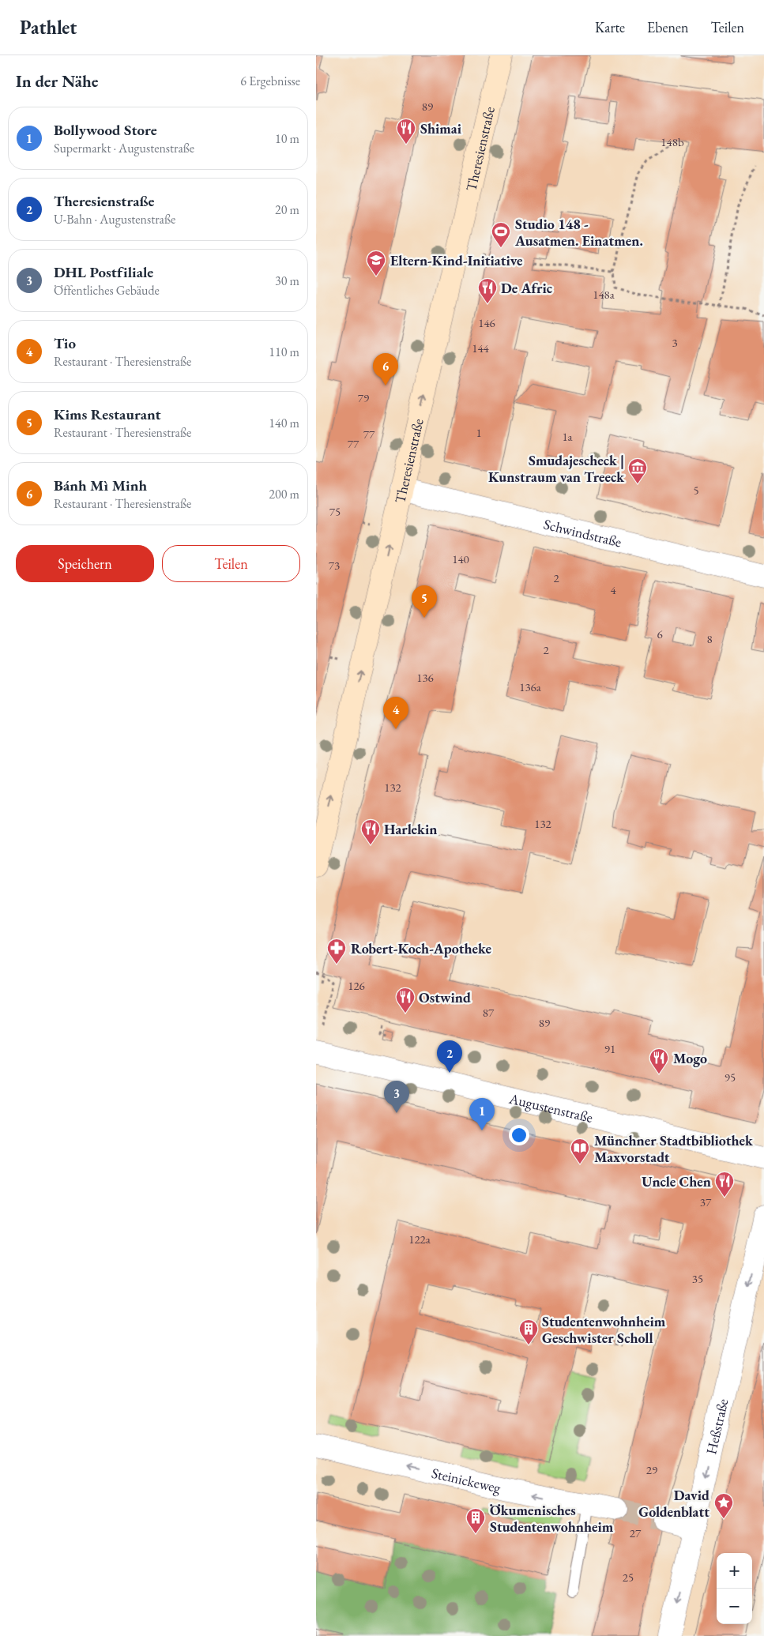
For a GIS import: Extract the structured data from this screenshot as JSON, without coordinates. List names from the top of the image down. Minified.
{"streets":{"main road":["Theresienstraße"],"street":["Schwindstraße","Augustenstraße","Heßstraße","Steinickeweg"]},"crossings":[["Theresienstraße","Schwindstraße"]],"one_way":["Theresienstraße","Heßstraße","Steinickeweg"],"places":{"restaurant":["Shimai","De Afric","Harlekin","Ostwind","Mogo","Uncle Chen"],"sports":["Studio 148 - Ausatmen. Einatmen."],"school or university":["Eltern-Kind-Initiative"],"museum":["Smudajescheck | Kunstraum van Treeck"],"pharmacy":["Robert-Koch-Apotheke"],"library":["Münchner Stadtbibliothek Maxvorstadt"],"building":["Studentenwohnheim Geschwister Scholl","Ökumenisches Studentenwohnheim"],"place":["David Goldenblatt"]},"house_numbers":["89","148b","148a","146","3","144","79","1","77","1a","77","5","75","140","73","2","4","6","8","2","136","136a","132","132","126","87","89","91","95","37","122a","35","29","27","25"],"page":{"header":"Pathlet","nav":["Karte","Ebenen","Teilen"],"heading":["In der Nähe","6 Ergebnisse"],"list":[{"mark":"1","name":"Bollywood Store","note":"Supermarkt · Augustenstraße","value":"10 m"},{"mark":"2","name":"Theresienstraße","note":"U-Bahn · Augustenstraße","value":"20 m"},{"mark":"3","name":"DHL Postfiliale","note":"Öffentliches Gebäude","value":"30 m"},{"mark":"4","name":"Tio","note":"Restaurant · Theresienstraße","value":"110 m"},{"mark":"5","name":"Kims Restaurant","note":"Restaurant · Theresienstraße","value":"140 m"},{"mark":"6","name":"Bánh Mì Minh","note":"Restaurant · Theresienstraße","value":"200 m"}],"pins":["6","5","4","2","3","1"],"buttons":["Speichern","Teilen"],"map_buttons":["+","−"]}}
